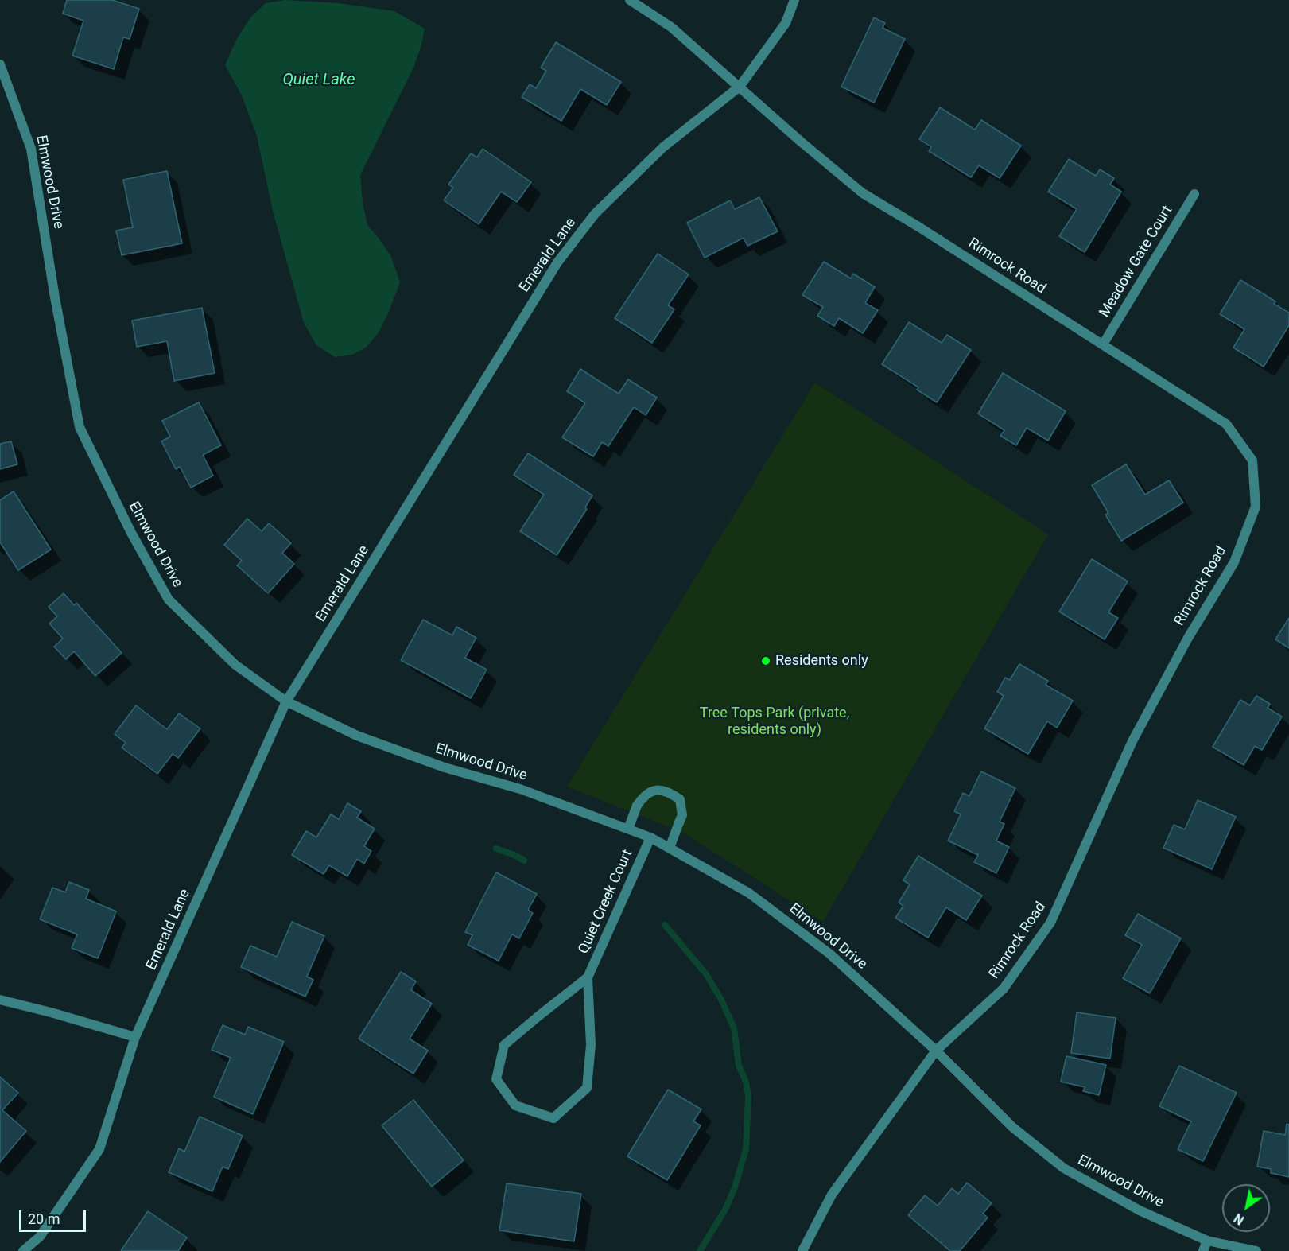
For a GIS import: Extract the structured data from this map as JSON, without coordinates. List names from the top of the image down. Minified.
{"streets":{"street":["Elmwood Drive","Emerald Lane","Meadow Gate Court","Rimrock Road","Quiet Creek Court"]},"crossings":[["Elmwood Drive","Emerald Lane"],["Elmwood Drive","Rimrock Road"],["Elmwood Drive","Quiet Creek Court"],["Emerald Lane","Rimrock Road"],["Meadow Gate Court","Rimrock Road"]],"water":["Quiet Lake"],"parks":["Tree Tops Park (private, residents only)"],"places":["Residents only"],"scale_bar":"20 m","north":"bottom left"}
